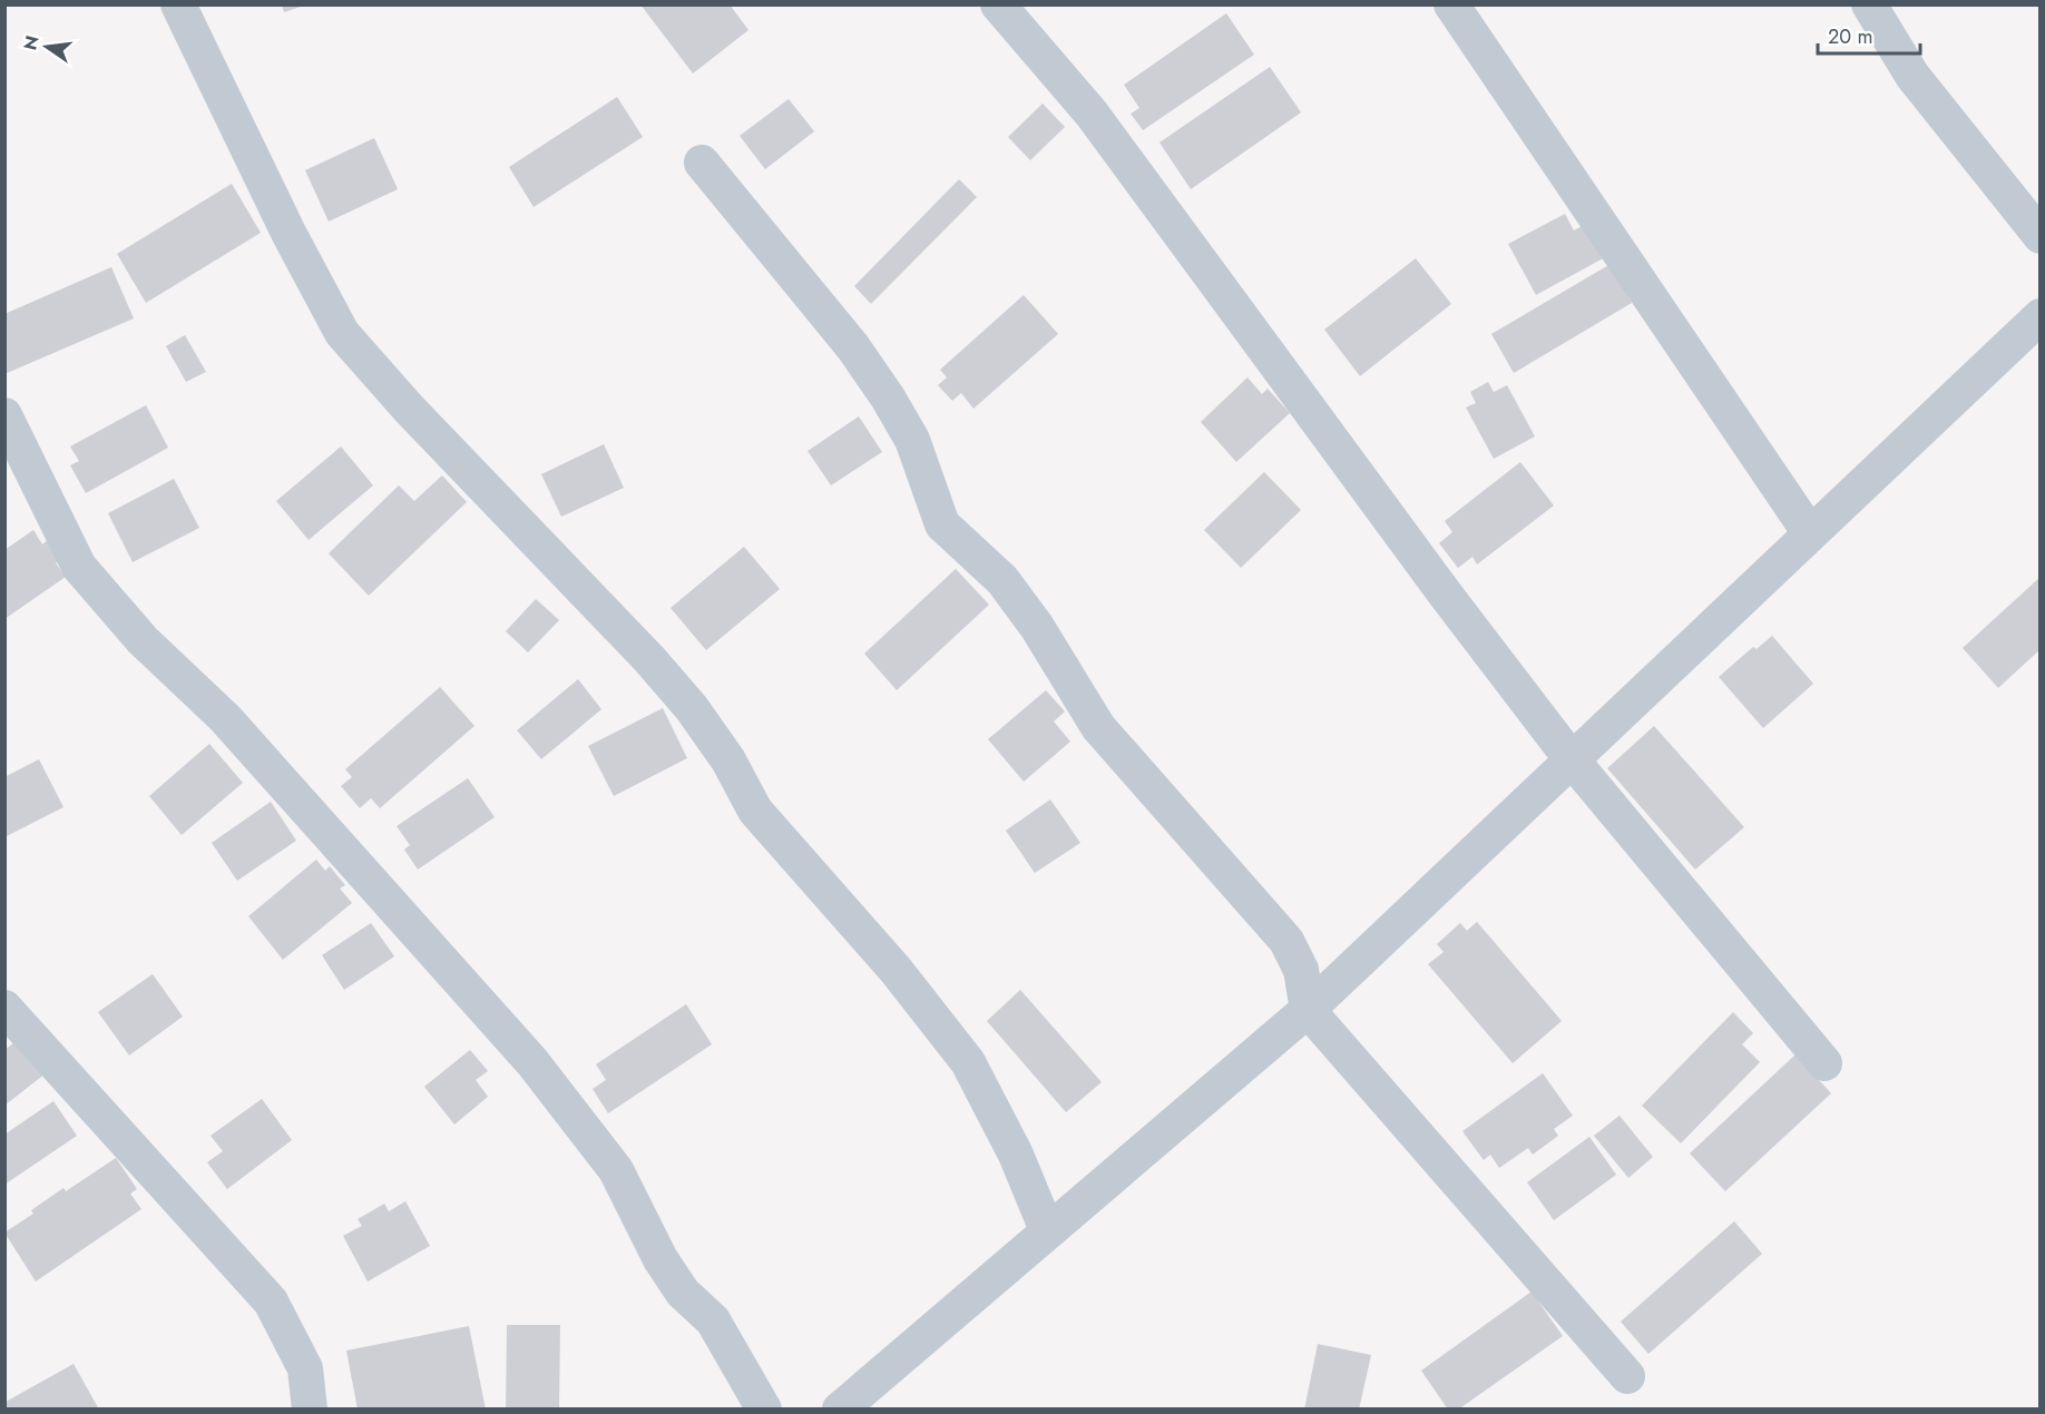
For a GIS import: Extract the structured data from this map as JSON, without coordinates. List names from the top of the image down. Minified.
{"scale_bar":"20 m","north":"left"}
